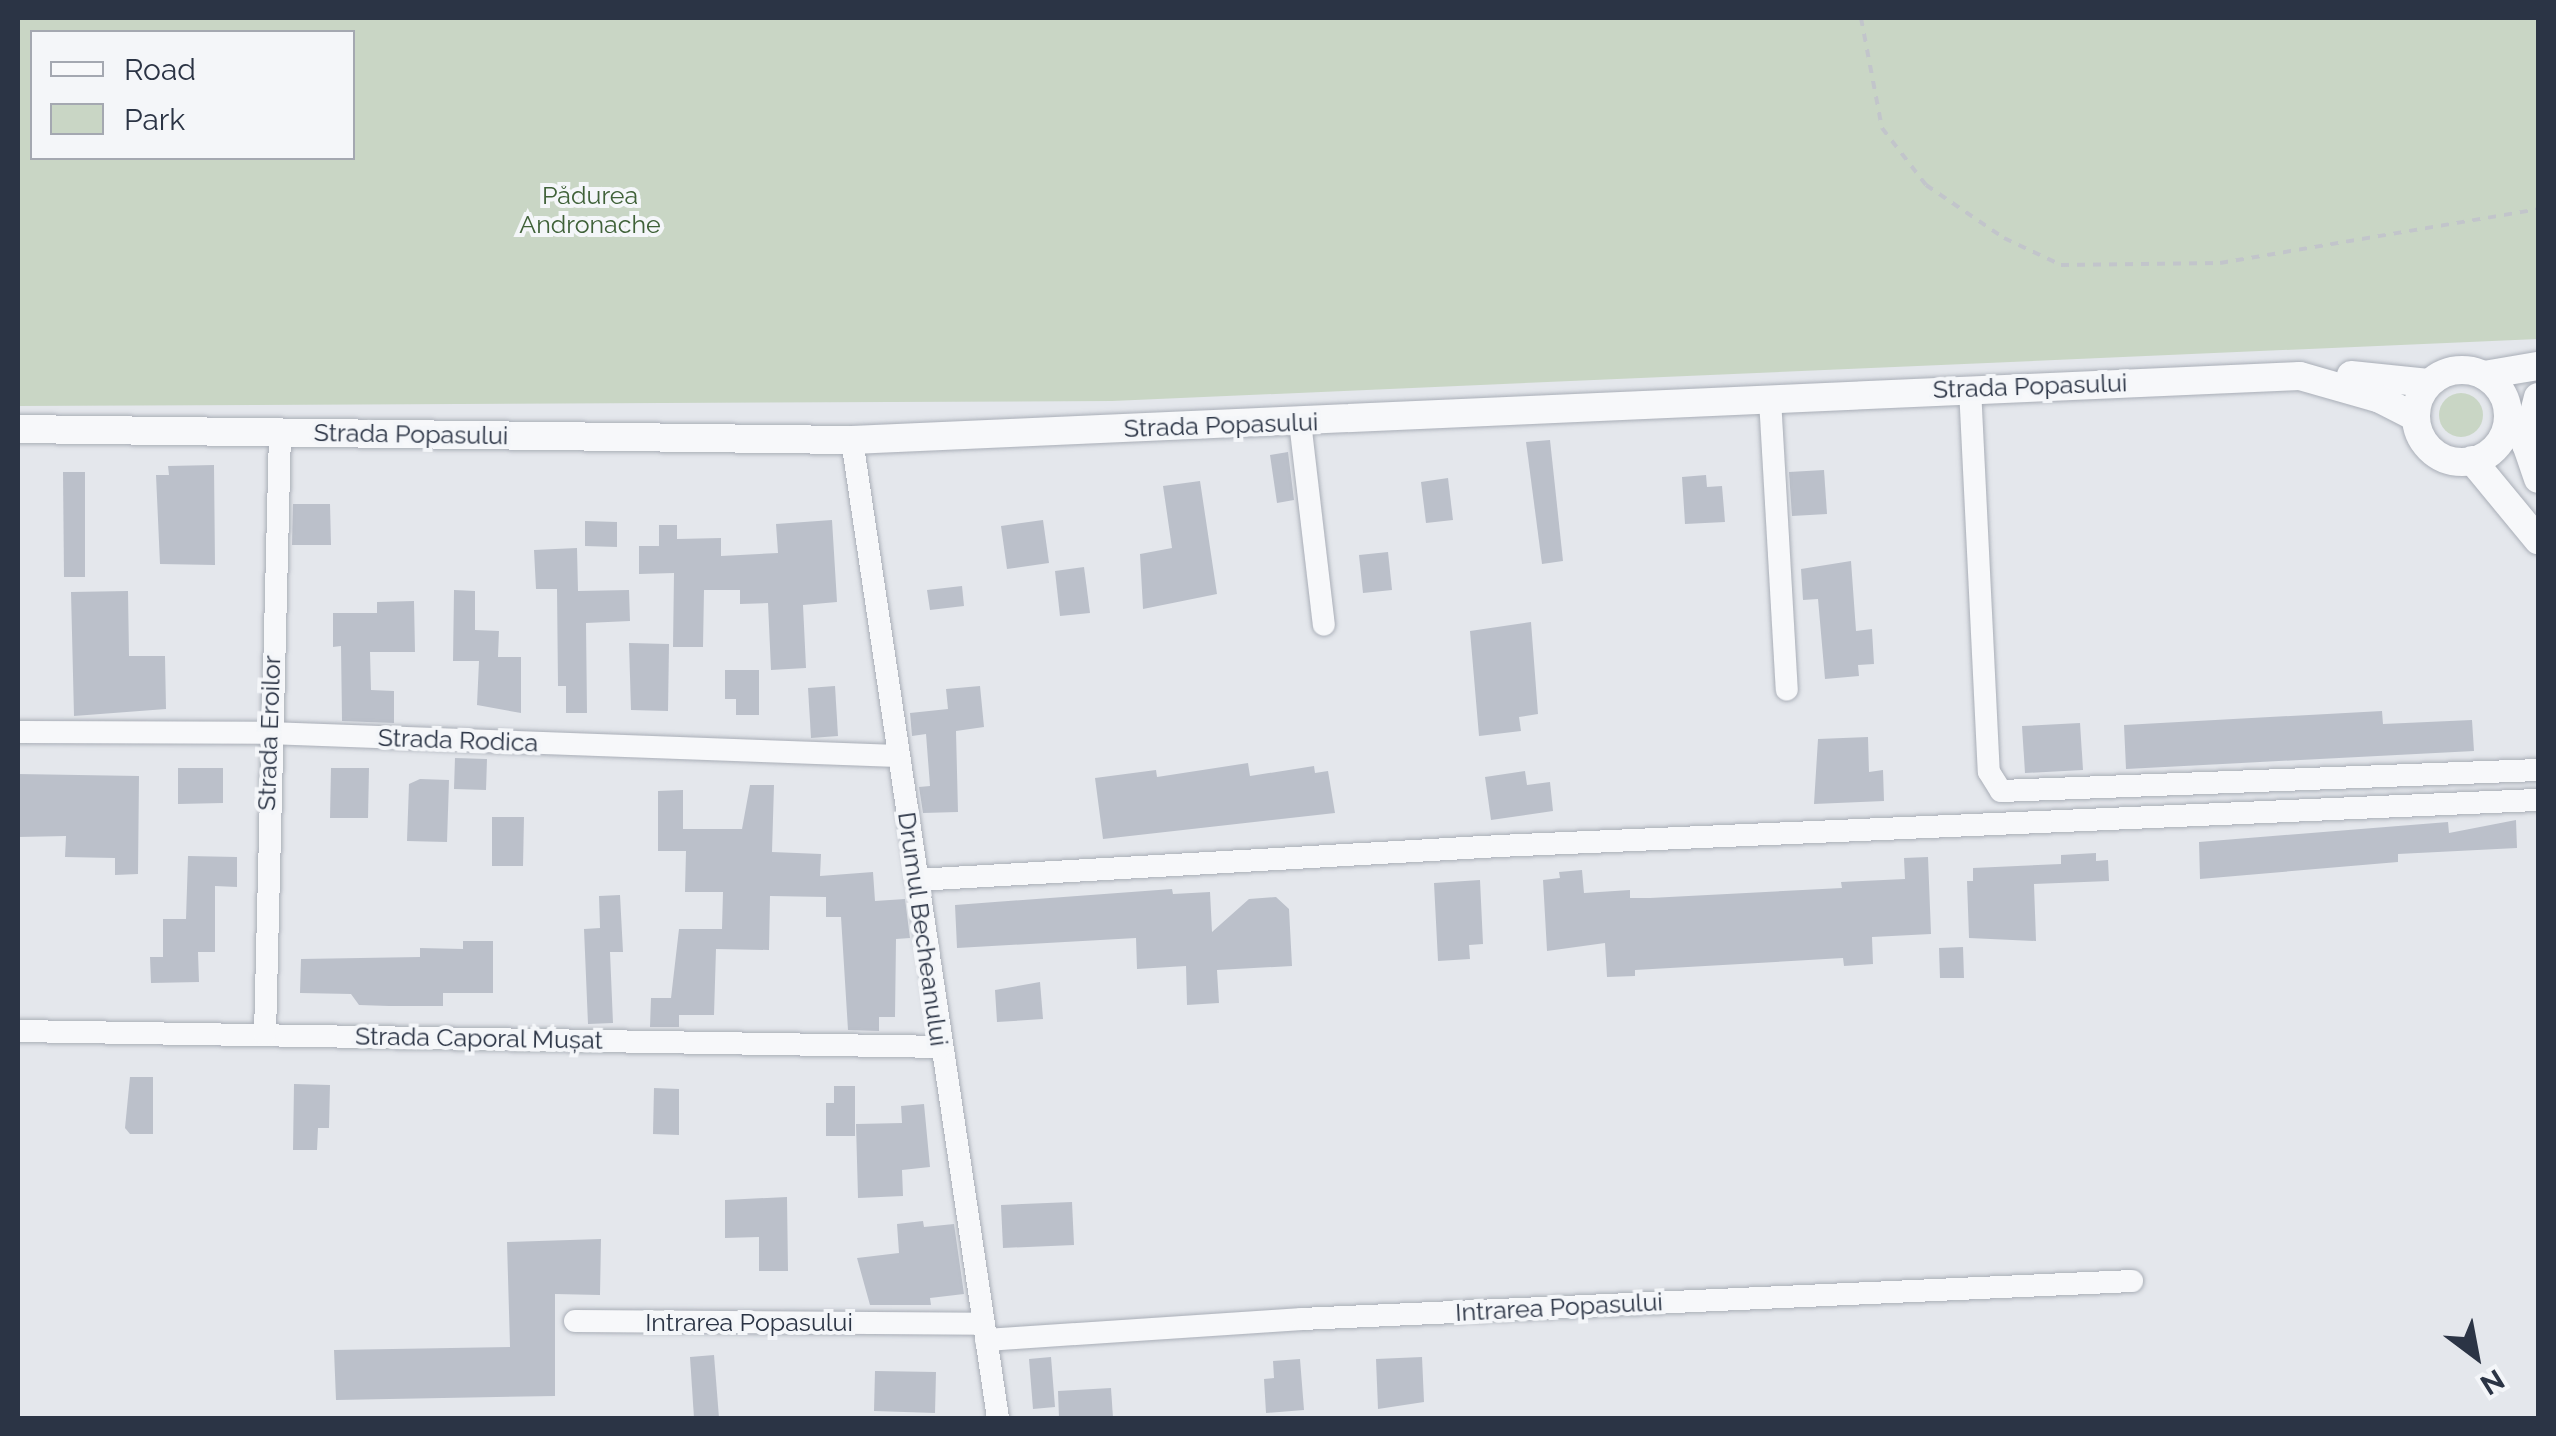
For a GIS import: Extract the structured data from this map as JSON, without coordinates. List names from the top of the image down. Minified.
{"streets":{"street":["Strada Popasului","Strada Eroilor","Strada Rodica","Drumul Becheanului","Strada Caporal Mușat","Intrarea Popasului"]},"crossings":[["Strada Popasului","Strada Eroilor"],["Strada Popasului","Drumul Becheanului"],["Strada Eroilor","Strada Rodica"],["Strada Eroilor","Strada Caporal Mușat"],["Strada Rodica","Drumul Becheanului"],["Drumul Becheanului","Strada Caporal Mușat"],["Drumul Becheanului","Intrarea Popasului"]],"parks":["Pădurea Andronache"],"legend":["Road","Park"],"north":"bottom right"}
